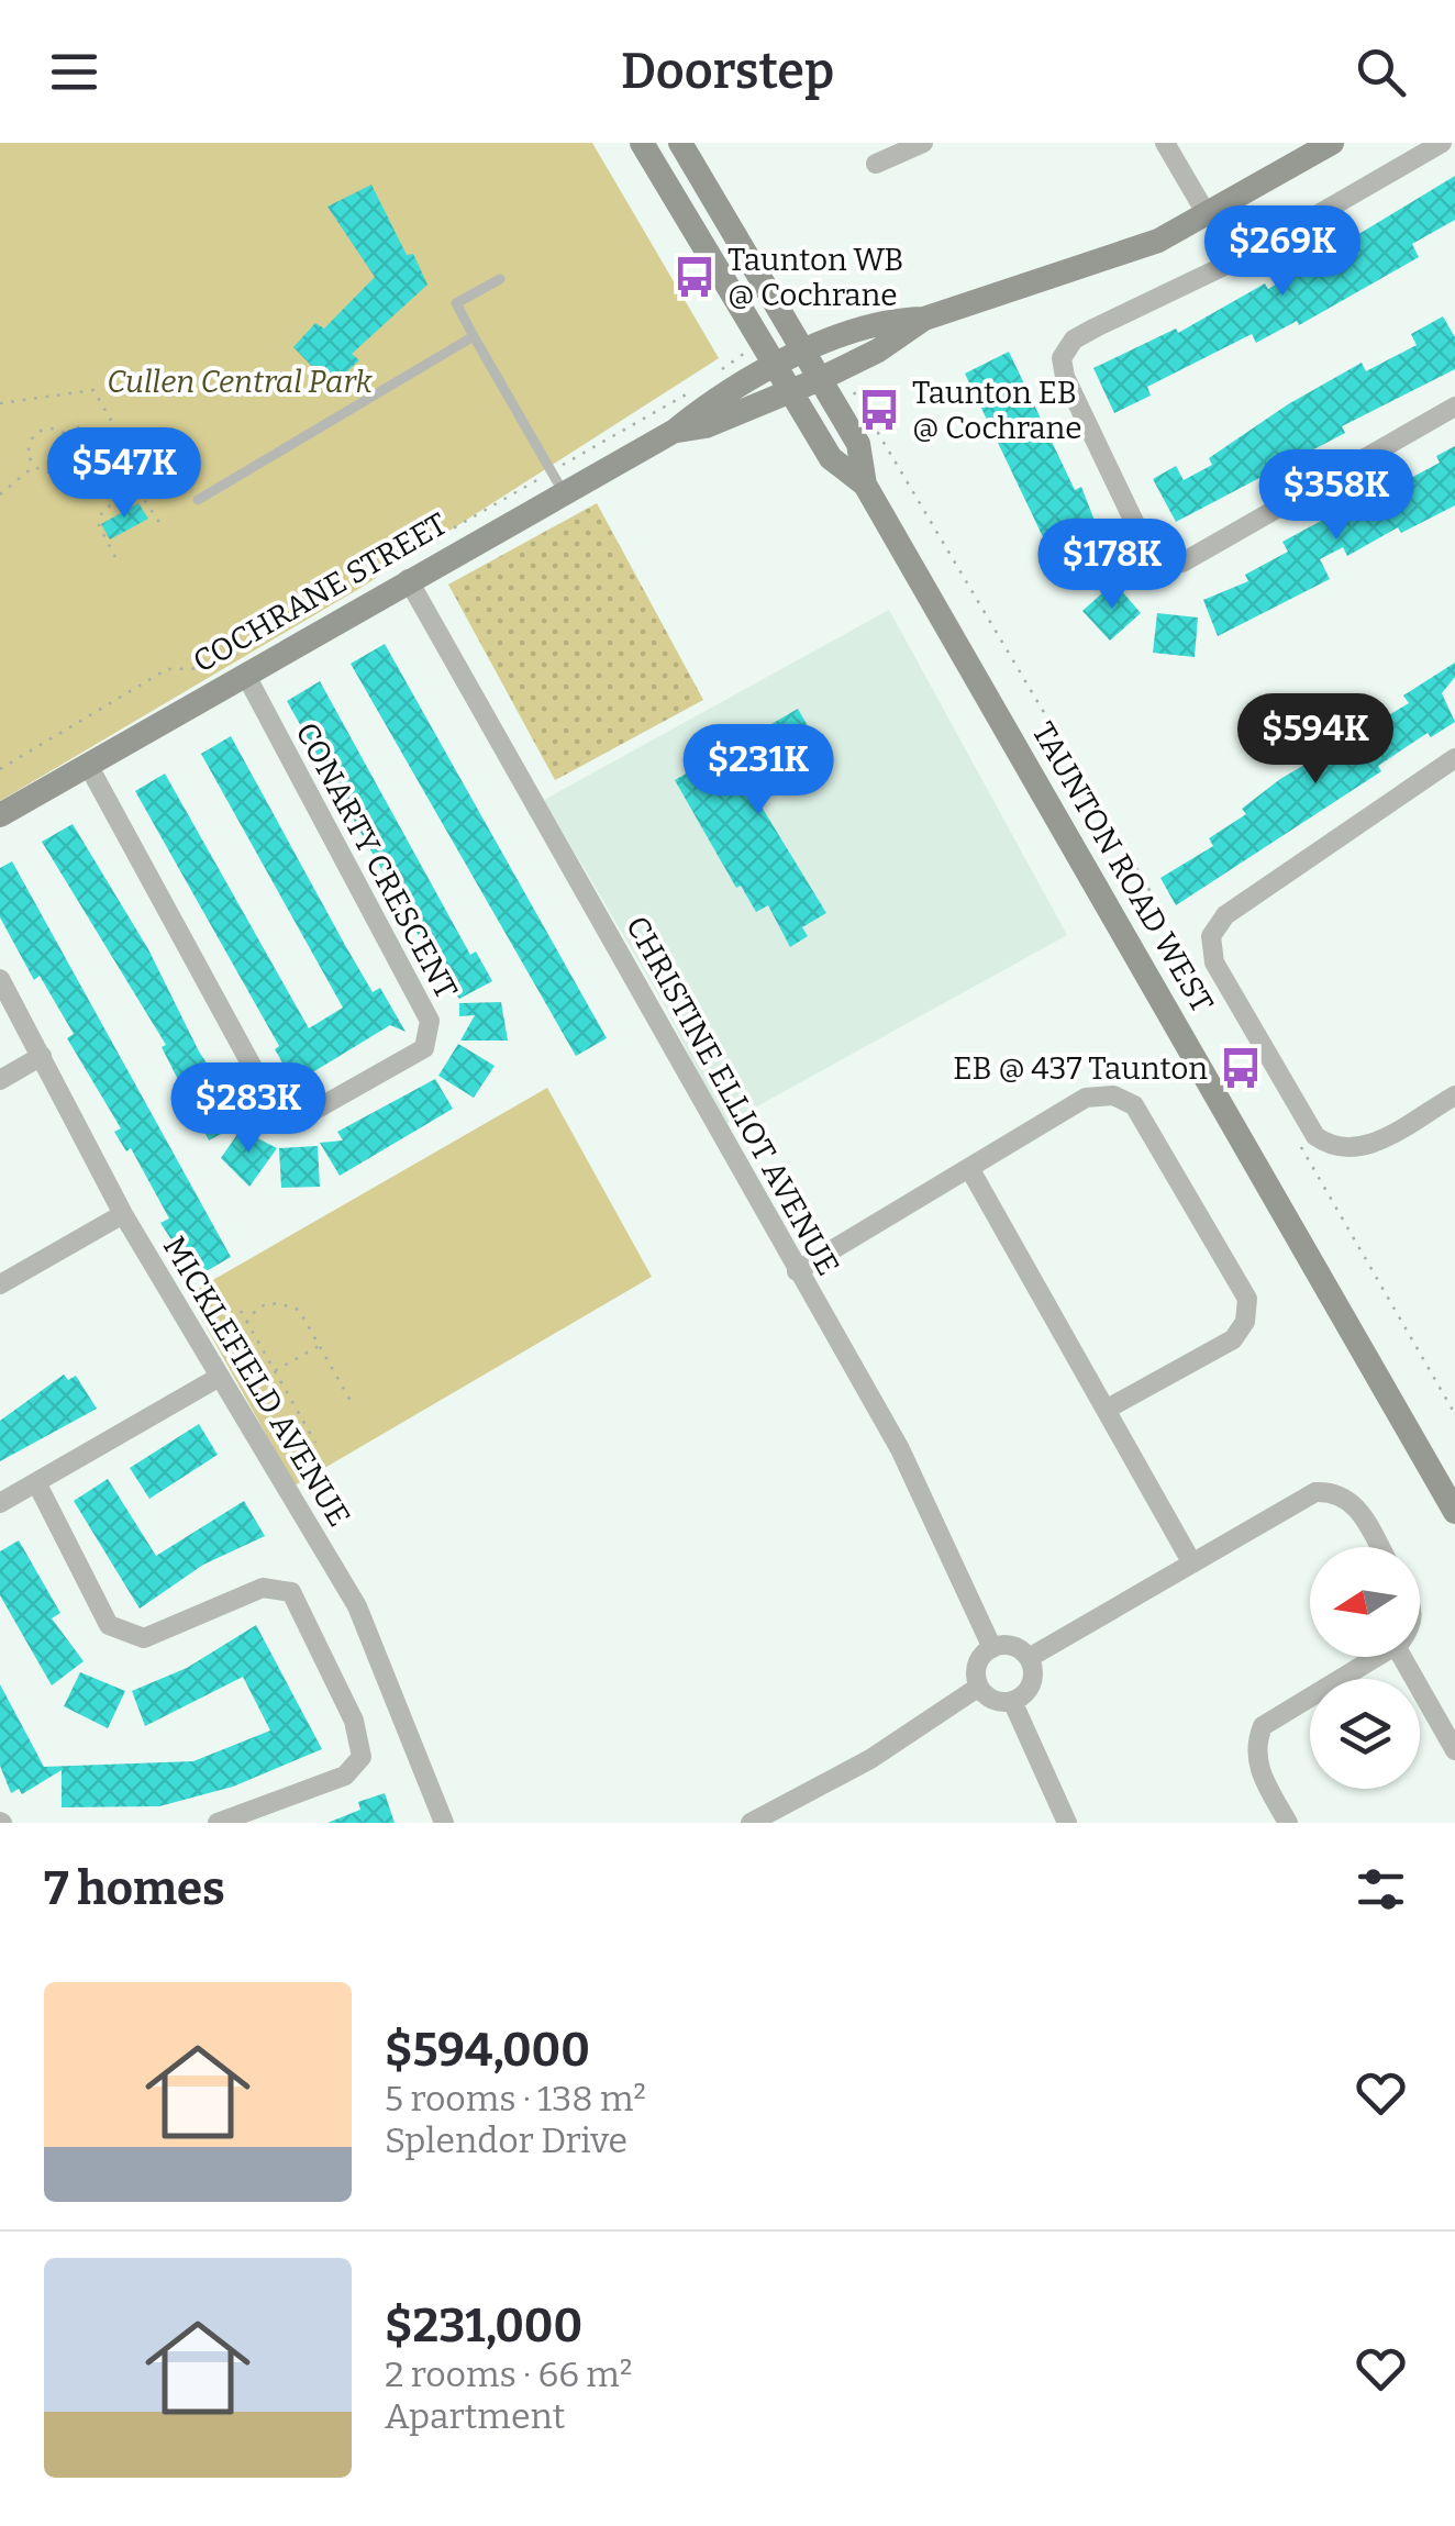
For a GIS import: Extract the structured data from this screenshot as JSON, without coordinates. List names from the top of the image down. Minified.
{"streets":{"main road":["COCHRANE STREET","TAUNTON ROAD WEST"],"street":["CONARTY CRESCENT","CHRISTINE ELLIOT AVENUE","MICKLEFIELD AVENUE"]},"crossings":[["COCHRANE STREET","CONARTY CRESCENT"],["COCHRANE STREET","TAUNTON ROAD WEST"],["COCHRANE STREET","CHRISTINE ELLIOT AVENUE"]],"parks":["Cullen Central Park"],"places":{"bus stop":["Taunton WB @ Cochrane","Taunton EB @ Cochrane","EB @ 437 Taunton"]},"north":"left","page":{"header":"Doorstep","price":["$269K","$547K","$358K","$178K","$594K","$231K","$283K"],"heading":"7 homes","list":[{"name":"$594,000","note":"5 rooms · 138 m² · Splendor Drive"},{"name":"$231,000","note":"2 rooms · 66 m² · Apartment"}]}}
